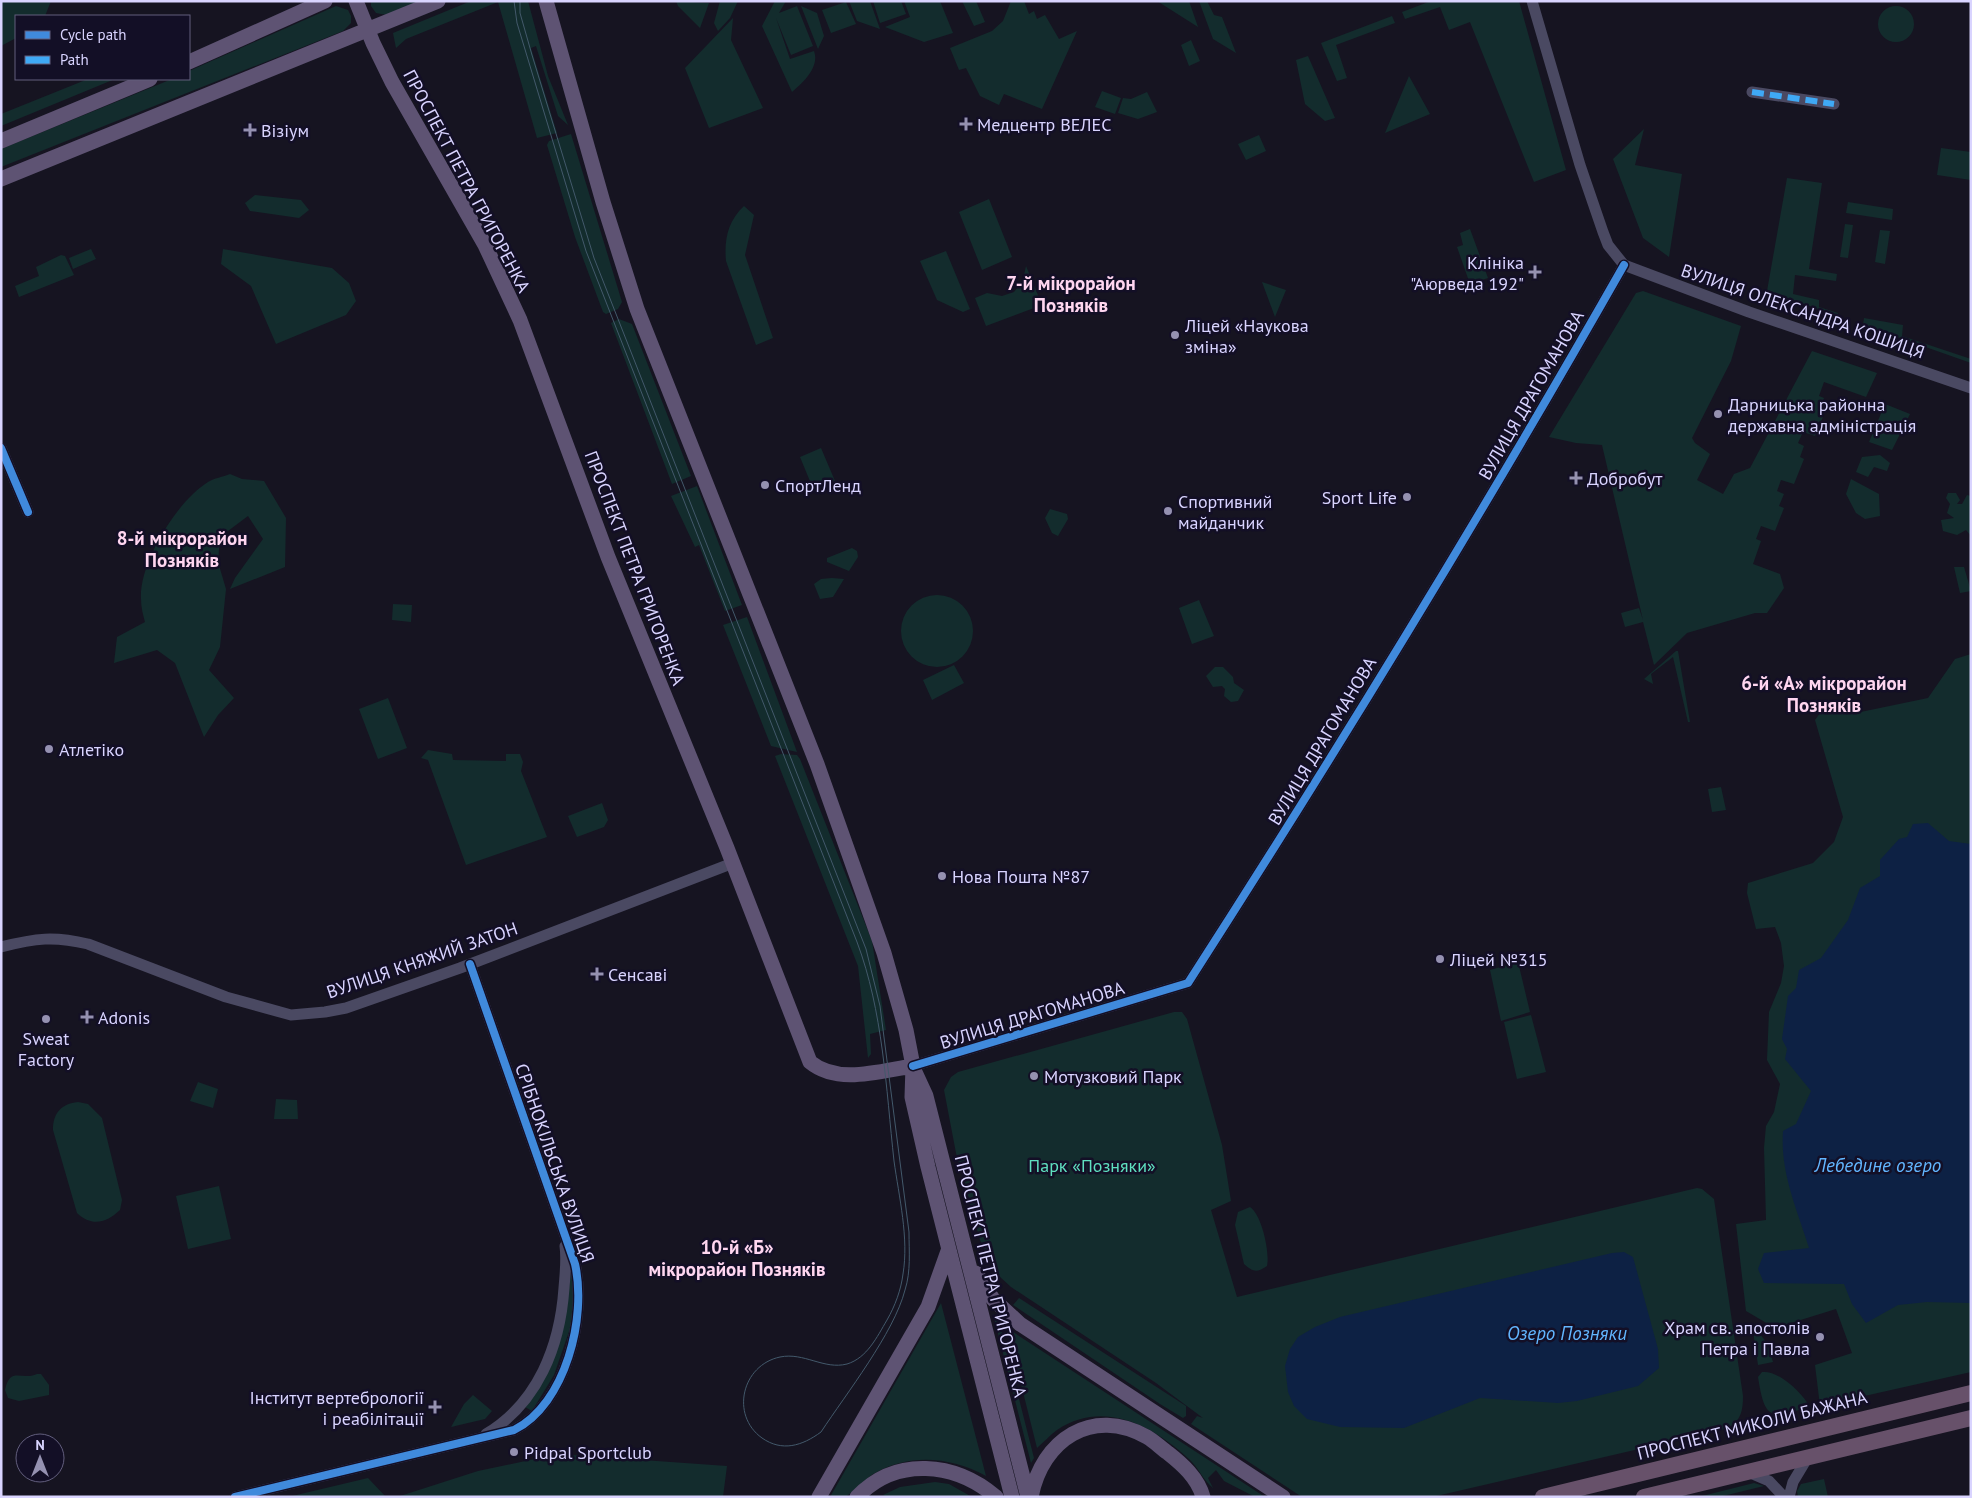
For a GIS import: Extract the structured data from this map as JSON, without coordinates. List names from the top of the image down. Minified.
{"streets":{"highway":["ПРОСПЕКТ МИКОЛИ БАЖАНА"],"main road":["ПРОСПЕКТ ПЕТРА ГРИГОРЕНКА"],"street":["ВУЛИЦЯ ОЛЕКСАНДРА КОШИЦЯ","ВУЛИЦЯ ДРАГОМАНОВА","ВУЛИЦЯ КНЯЖИЙ ЗАТОН","СРІБНОКІЛЬСЬКА ВУЛИЦЯ"]},"crossings":[["ПРОСПЕКТ ПЕТРА ГРИГОРЕНКА","ВУЛИЦЯ ДРАГОМАНОВА"],["ПРОСПЕКТ ПЕТРА ГРИГОРЕНКА","ВУЛИЦЯ КНЯЖИЙ ЗАТОН"],["ВУЛИЦЯ ОЛЕКСАНДРА КОШИЦЯ","ВУЛИЦЯ ДРАГОМАНОВА"],["ВУЛИЦЯ КНЯЖИЙ ЗАТОН","СРІБНОКІЛЬСЬКА ВУЛИЦЯ"]],"districts":["7-й мікрорайон Позняків","8-й мікрорайон Позняків","6-й «А» мікрорайон Позняків","10-й «Б» мікрорайон Позняків"],"water":["Лебедине озеро","Озеро Позняки"],"parks":["Парк «Позняки»"],"places":{"health":["Медцентр ВЕЛЕС","Візіум","Клініка \"Аюрведа 192\"","Добробут","Сенсаві","Adonis","Інститут вертебрології і реабілітації"],"other":["Ліцей «Наукова зміна»","Дарницька районна державна адміністрація","СпортЛенд","Sport Life","Спортивний майданчик","Атлетіко","Нова Пошта №87","Ліцей №315","Sweat Factory","Мотузковий Парк","Храм св. апостолів Петра і Павла","Pidpal Sportclub"]},"legend":["Cycle path","Path"],"north":"top"}
